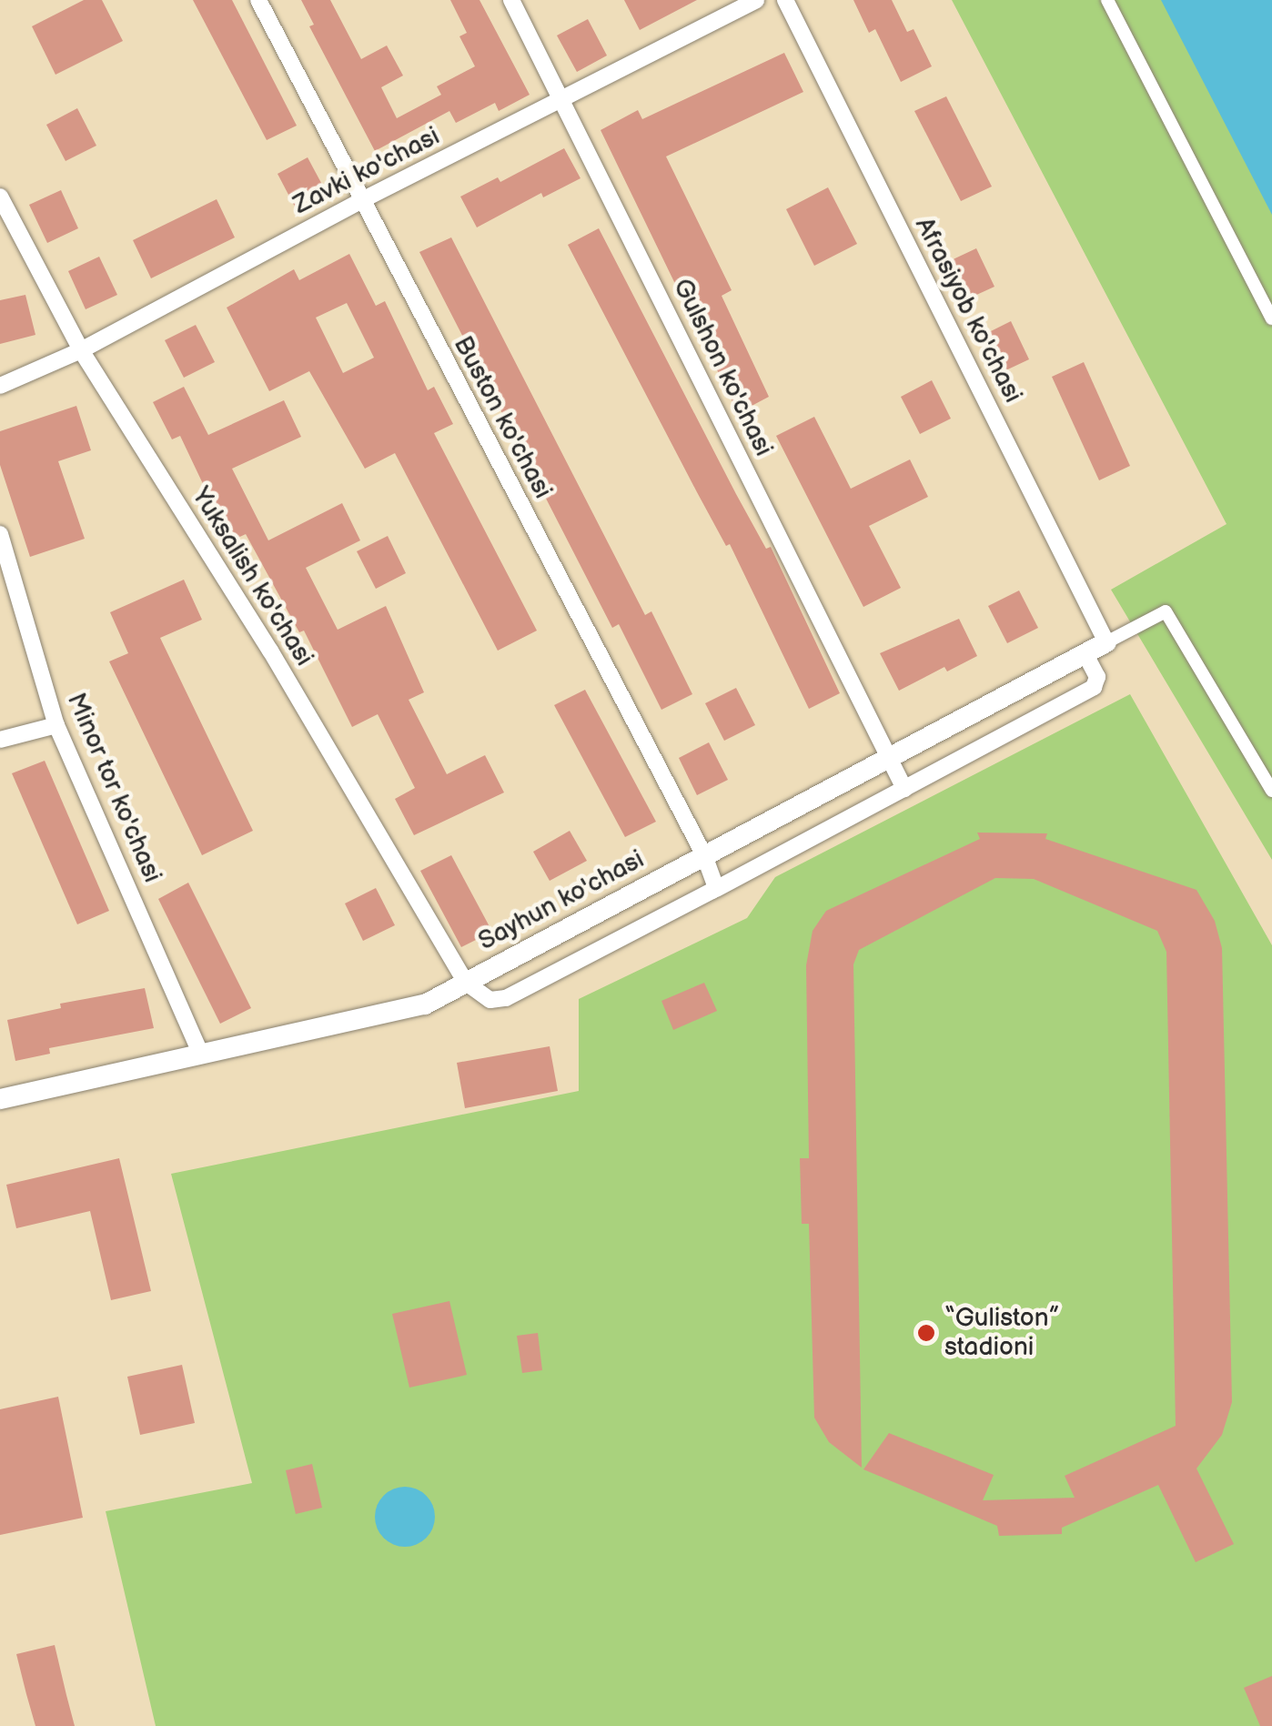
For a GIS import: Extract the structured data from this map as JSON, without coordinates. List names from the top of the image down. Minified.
{"streets":{"street":["Zavki ko'chasi","Afrasiyob ko'chasi","Gulshon ko'chasi","Buston ko'chasi","Yuksalish ko'chasi","Minor tor ko'chasi","Sayhun ko'chasi"]},"crossings":[["Zavki ko'chasi","Gulshon ko'chasi"],["Zavki ko'chasi","Buston ko'chasi"],["Zavki ko'chasi","Yuksalish ko'chasi"],["Afrasiyob ko'chasi","Sayhun ko'chasi"],["Gulshon ko'chasi","Sayhun ko'chasi"],["Buston ko'chasi","Sayhun ko'chasi"],["Yuksalish ko'chasi","Sayhun ko'chasi"],["Minor tor ko'chasi","Sayhun ko'chasi"]],"places":["“Guliston” stadioni"]}
